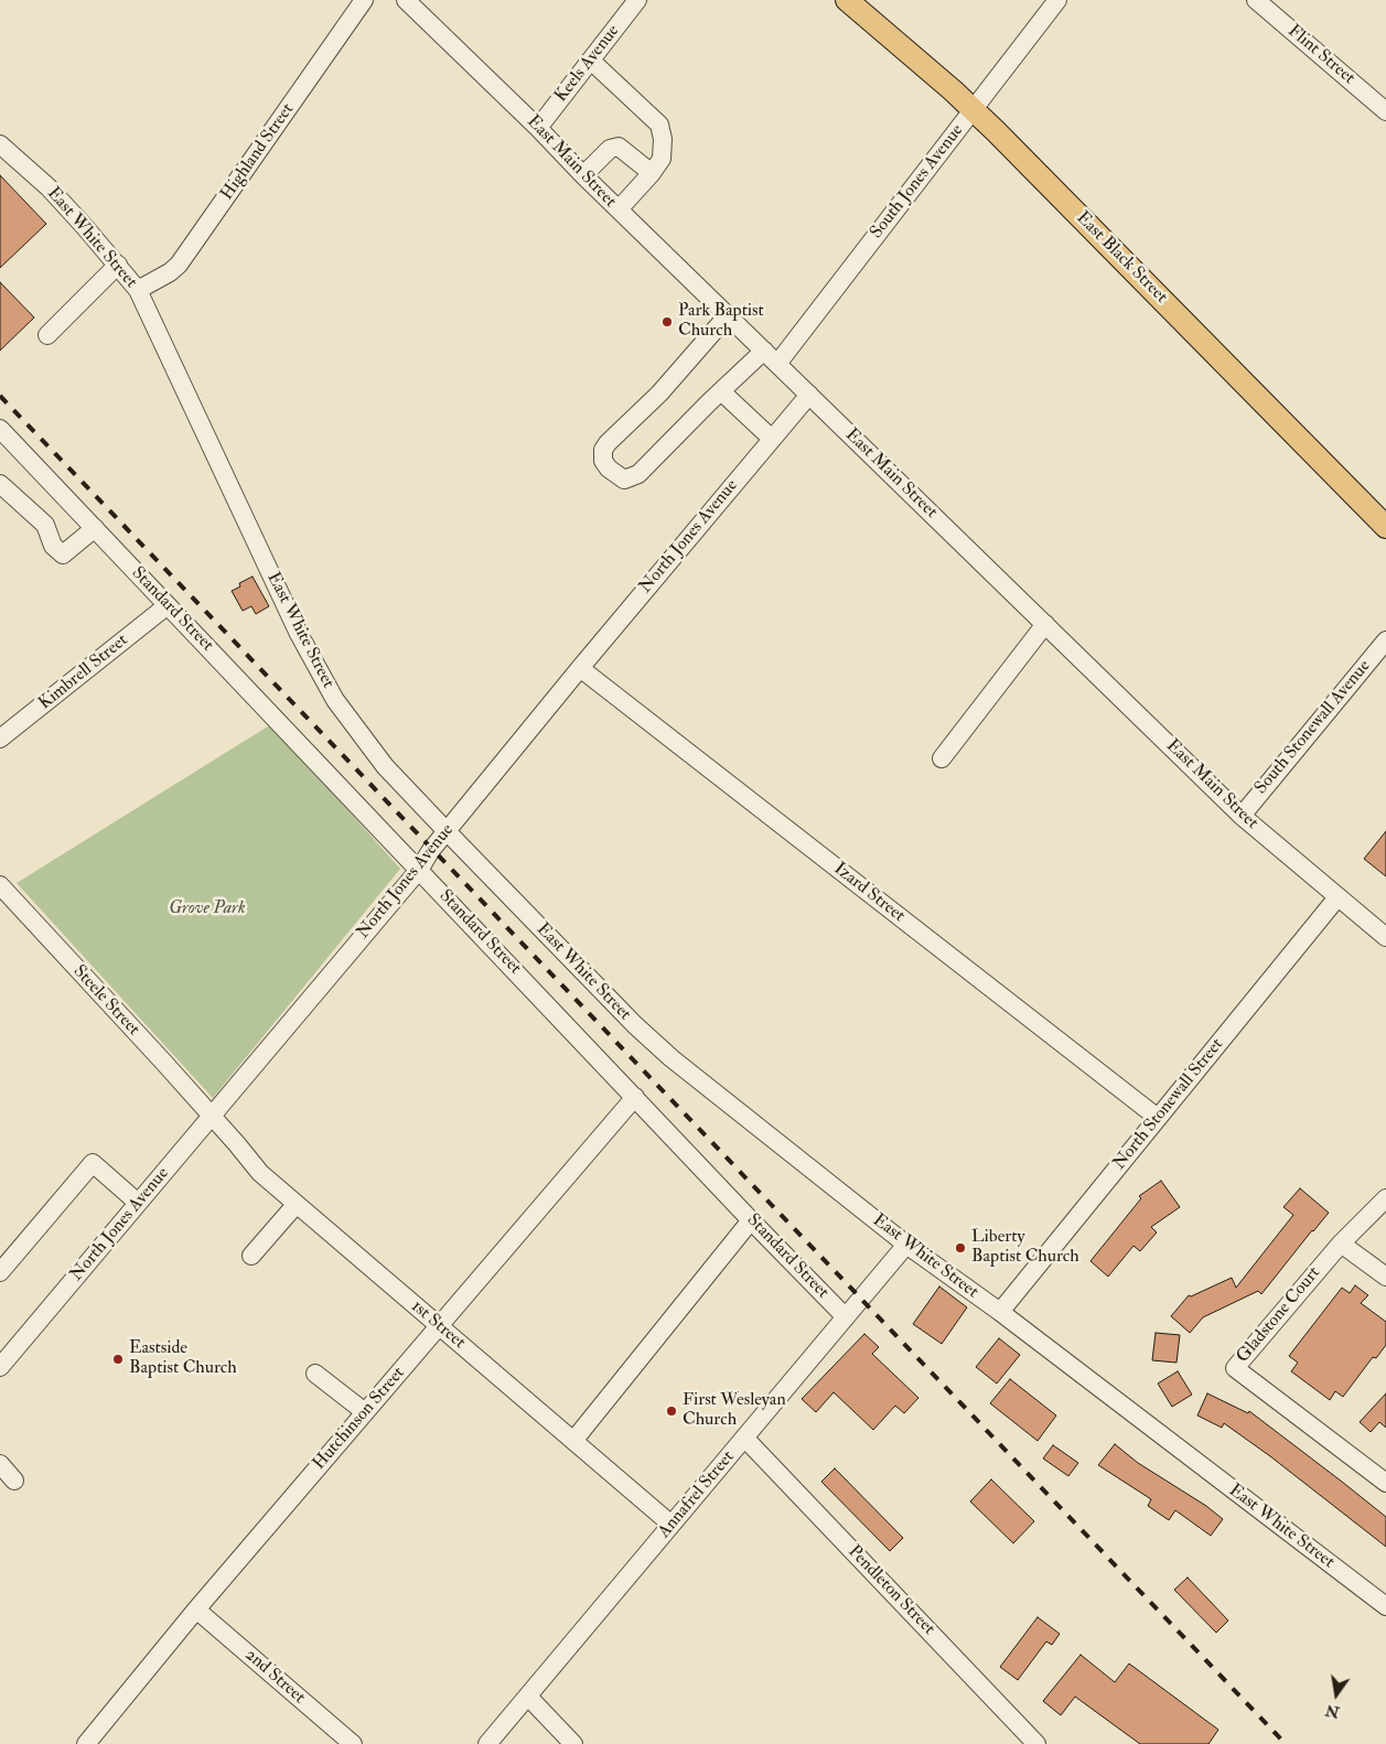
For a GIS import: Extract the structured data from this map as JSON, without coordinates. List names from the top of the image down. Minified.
{"streets":{"main road":["East Black Street"],"street":["Flint Street","Keels Avenue","Highland Street","East Main Street","South Jones Avenue","East White Street","North Jones Avenue","Standard Street","Kimbrell Street","South Stonewall Avenue","Izard Street","Steele Street","North Stonewall Street","Gladstone Court","1st Street","Hutchinson Street","Annafrel Street","Pendleton Street","2nd Street"]},"crossings":[["Keels Avenue","East Main Street"],["Highland Street","East White Street"],["East Main Street","South Jones Avenue"],["East Main Street","North Jones Avenue"],["East Main Street","South Stonewall Avenue"],["East Main Street","North Stonewall Street"],["South Jones Avenue","East Black Street"],["East White Street","North Jones Avenue"],["East White Street","North Stonewall Street"],["East White Street","Annafrel Street"],["North Jones Avenue","Standard Street"],["North Jones Avenue","Izard Street"],["North Jones Avenue","Steele Street"],["North Jones Avenue","1st Street"],["Standard Street","Kimbrell Street"],["Standard Street","Hutchinson Street"],["Standard Street","Annafrel Street"],["Izard Street","North Stonewall Street"],["Steele Street","1st Street"],["1st Street","Hutchinson Street"],["1st Street","Annafrel Street"],["Hutchinson Street","2nd Street"],["Annafrel Street","Pendleton Street"]],"parks":["Grove Park"],"places":["Park Baptist Church","Liberty Baptist Church","Eastside Baptist Church","First Wesleyan Church"],"north":"bottom"}
